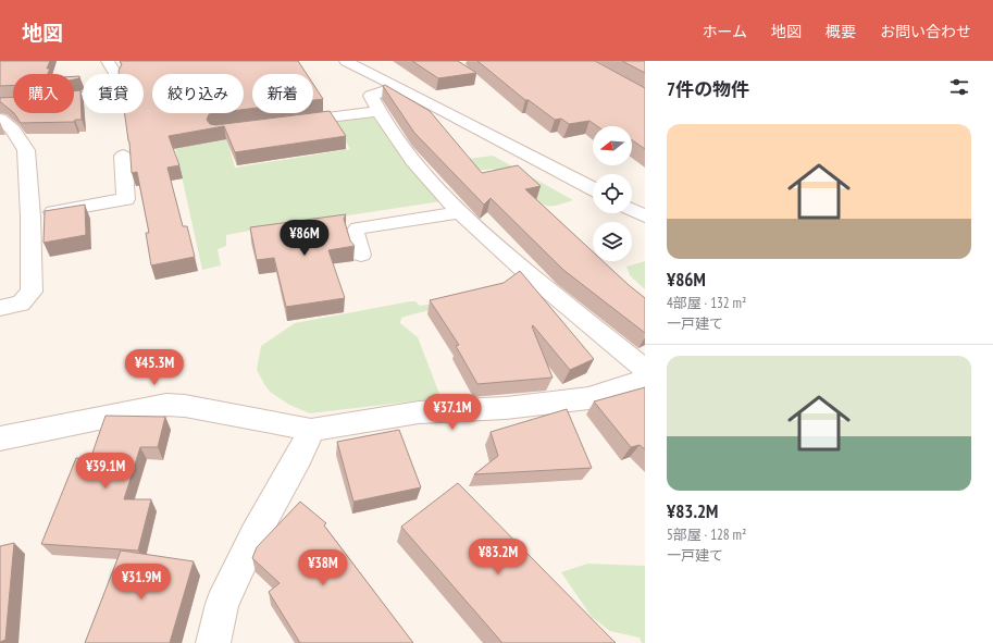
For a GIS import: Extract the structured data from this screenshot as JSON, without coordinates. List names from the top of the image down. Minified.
{"north":"left","page":{"header":"地図","nav":["ホーム","地図","概要","お問い合わせ"],"heading":"7件の物件","chip":["購入","賃貸","絞り込み","新着"],"list":[{"name":"¥86M","note":"4部屋 · 132 m² · 一戸建て"},{"name":"¥83.2M","note":"5部屋 · 128 m² · 一戸建て"}],"price":["¥86M","¥45.3M","¥37.1M","¥39.1M","¥83.2M","¥38M","¥31.9M"]}}
